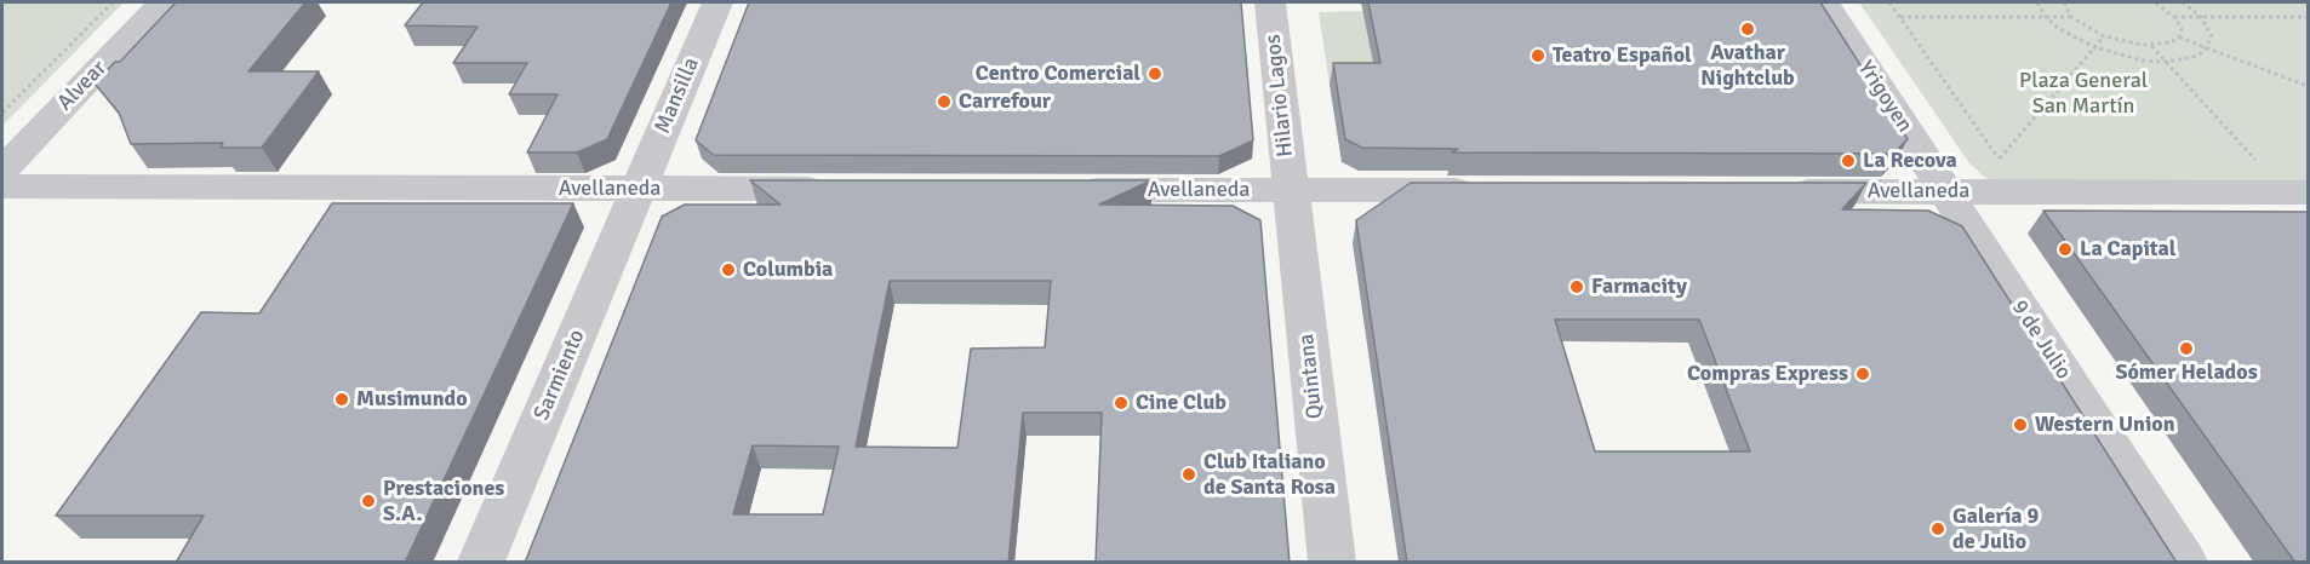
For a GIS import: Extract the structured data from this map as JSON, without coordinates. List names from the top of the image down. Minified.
{"streets":{"street":["Alvear","Mansilla","Hilario Lagos","Yrigoyen","Avellaneda","9 de Julio","Sarmiento","Quintana"]},"crossings":[["Mansilla","Avellaneda"],["Mansilla","Sarmiento"],["Hilario Lagos","Avellaneda"],["Hilario Lagos","Quintana"],["Yrigoyen","Avellaneda"],["Yrigoyen","9 de Julio"],["Avellaneda","9 de Julio"],["Avellaneda","Sarmiento"],["Avellaneda","Quintana"]],"parks":["Plaza General San Martín"],"places":["Avathar Nightclub","Teatro Español","Centro Comercial","Carrefour","La Recova","La Capital","Columbia","Farmacity","Sómer Helados","Compras Express","Musimundo","Cine Club","Western Union","Club Italiano de Santa Rosa","Prestaciones S.A.","Galería 9 de Julio"]}
